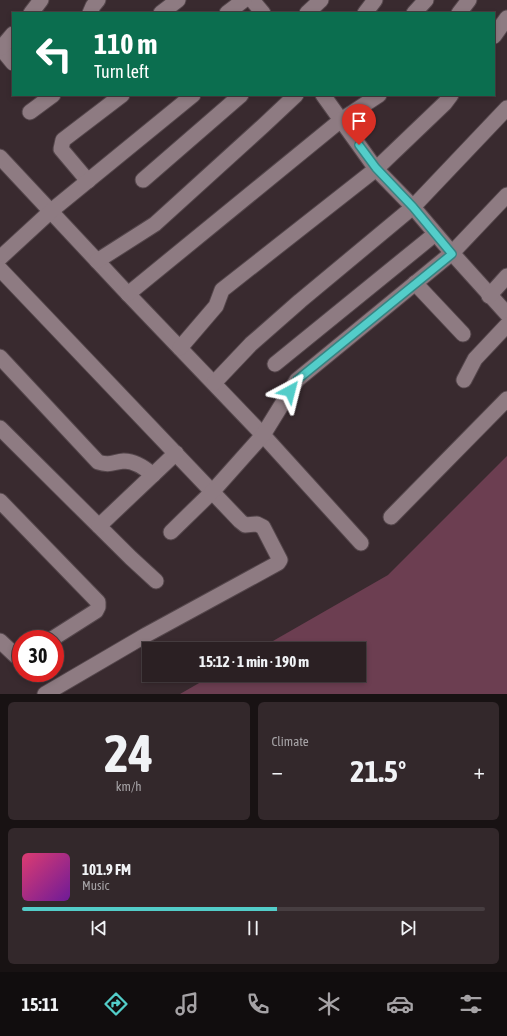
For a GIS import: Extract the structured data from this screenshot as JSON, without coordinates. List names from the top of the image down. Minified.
{"page":{"turn":["110 m","Turn left"],"limit":"30","trip":"15:12 · 1 min · 190 m","tile":[["24","km/h"],"Climate"],"heat":["−","21.5°","+"],"song":["101.9 FM","Music"],"tabs":"15:11"}}
